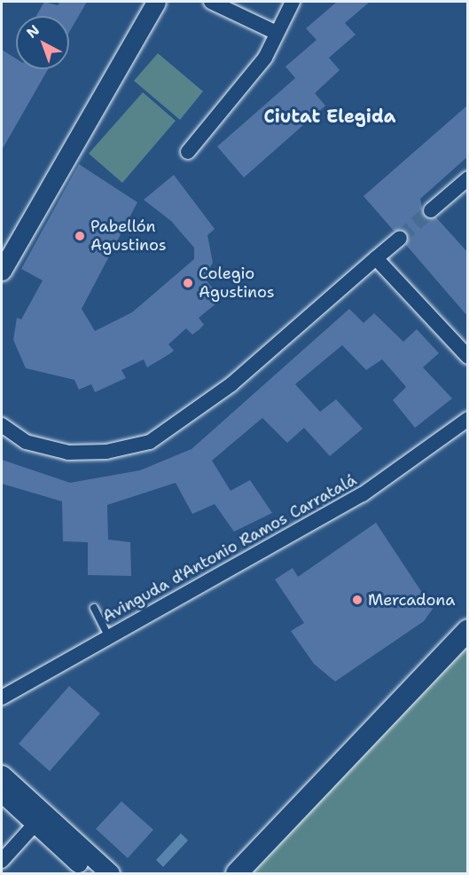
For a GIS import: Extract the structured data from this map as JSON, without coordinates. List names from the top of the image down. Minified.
{"streets":{"street":["Avinguda d'Antonio Ramos Carratalá"]},"districts":["Ciutat Elegida"],"places":["Pabellón Agustinos","Colegio Agustinos","Mercadona"],"north":"top left"}
